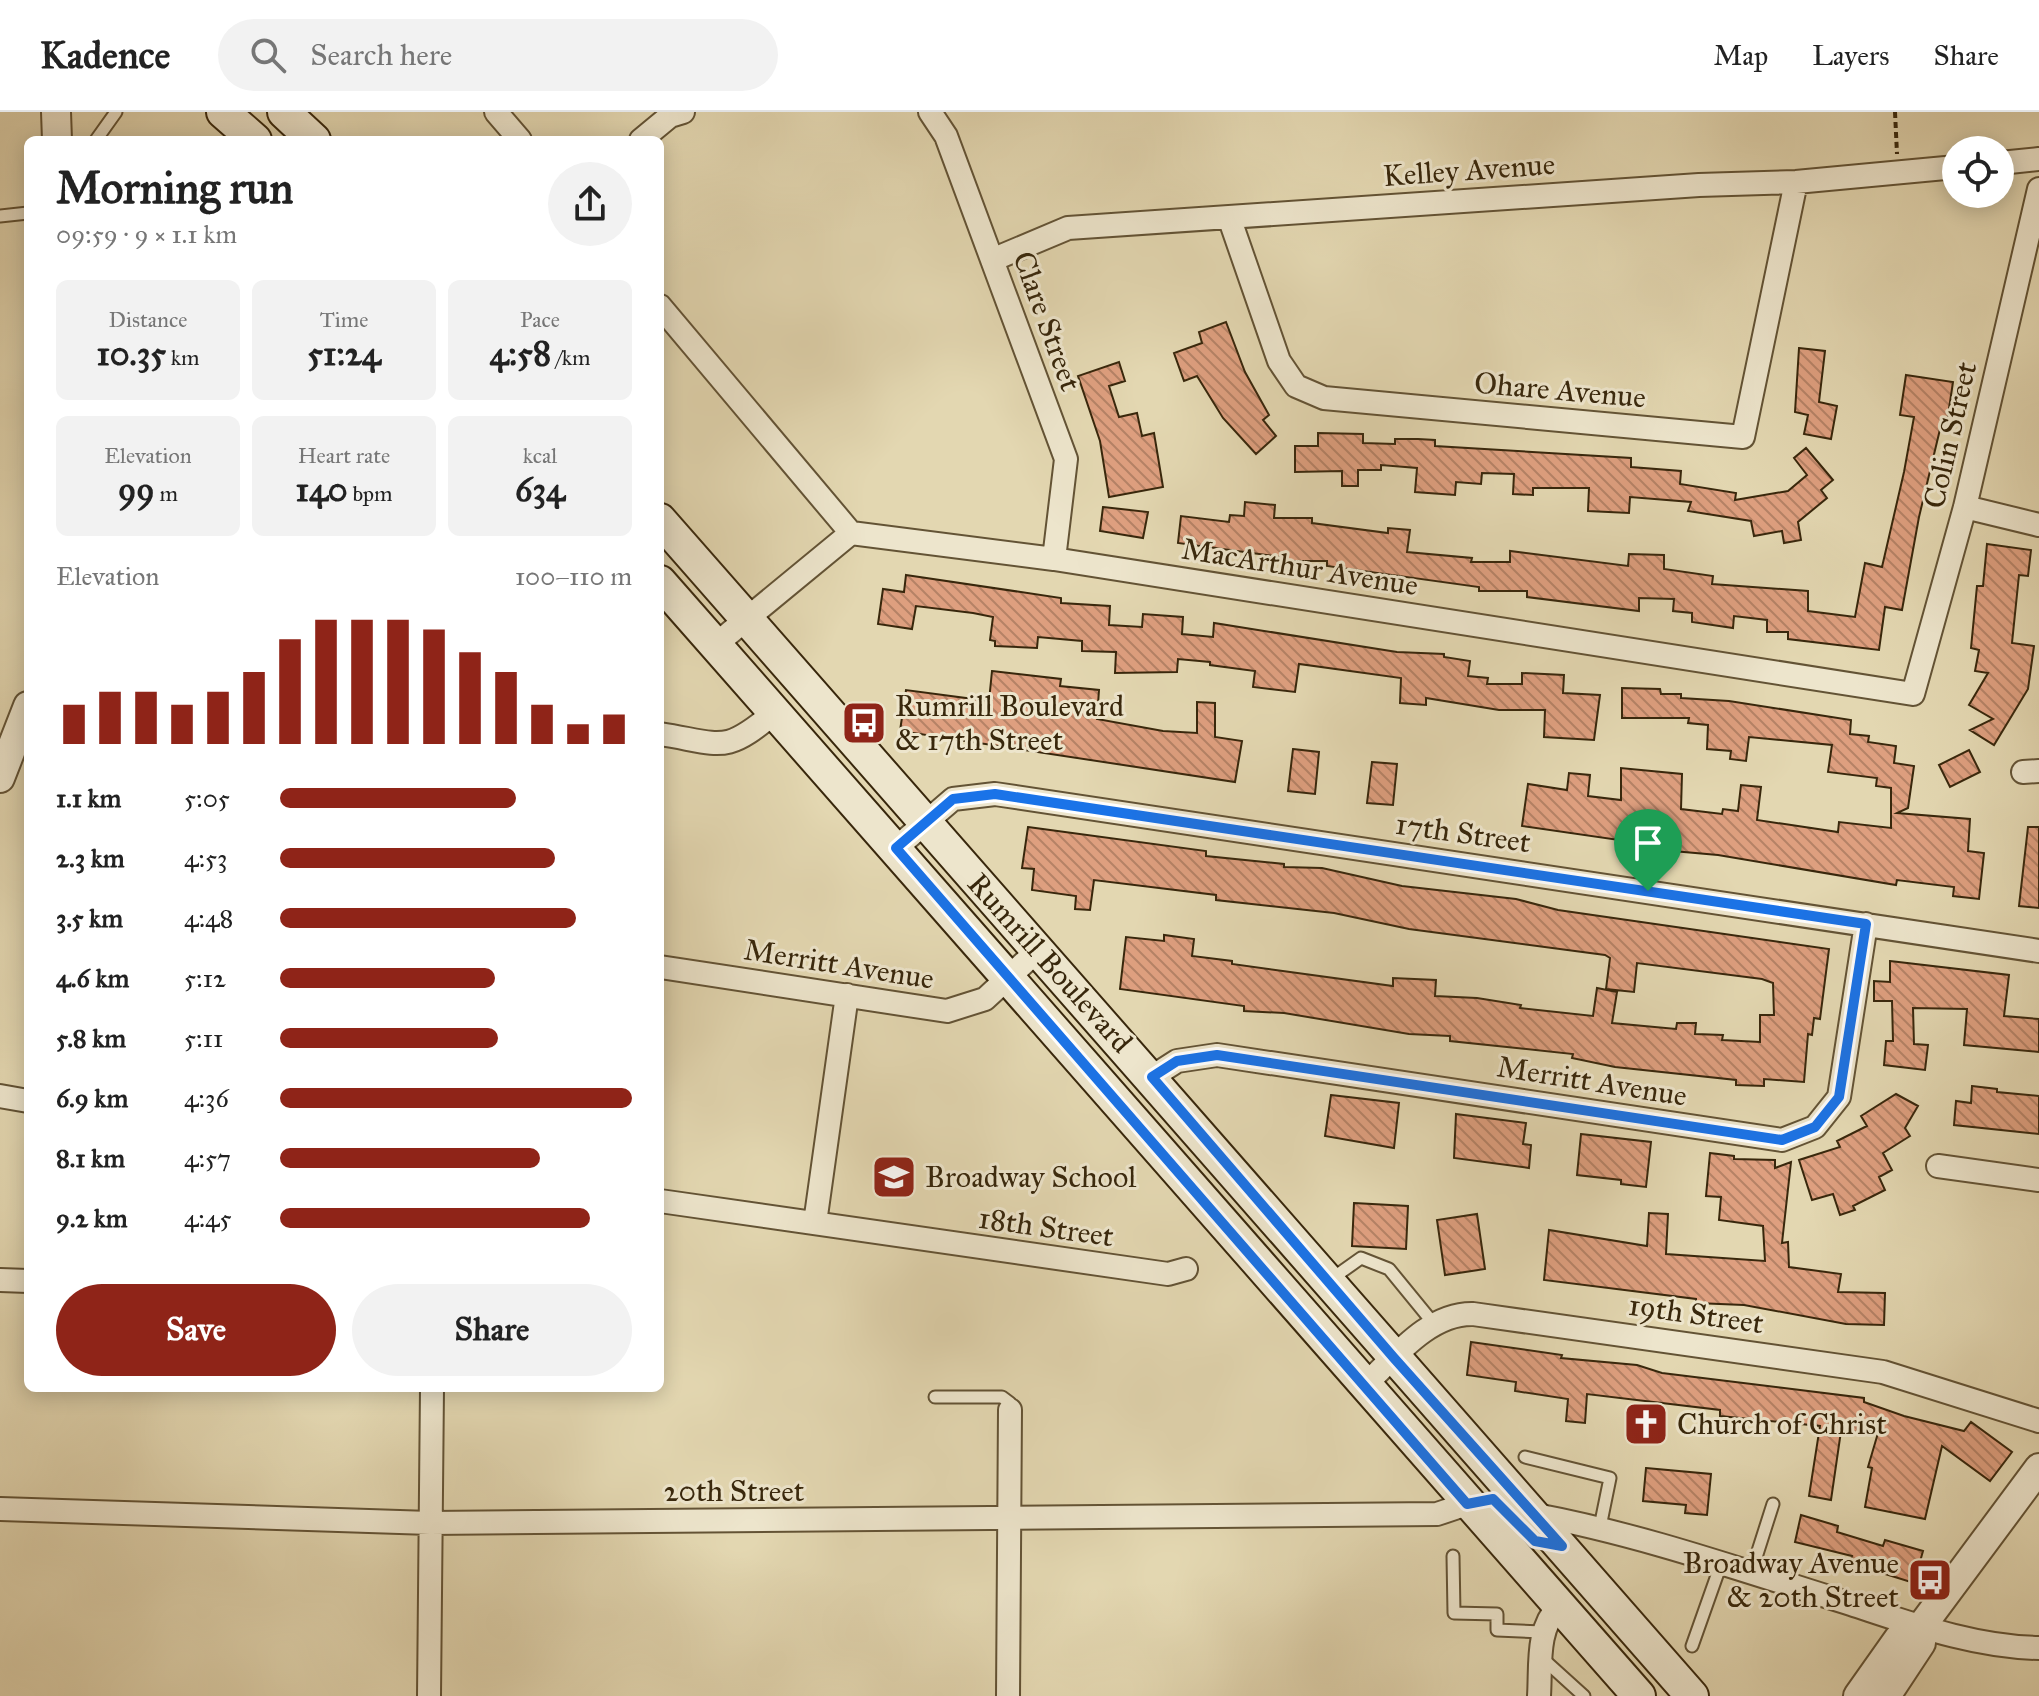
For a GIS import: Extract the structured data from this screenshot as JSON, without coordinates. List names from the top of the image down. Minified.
{"streets":{"main road":["Rumrill Boulevard"],"street":["Kelley Avenue","Clare Street","Ohare Avenue","Colin Street","MacArthur Avenue","17th Street","Merritt Avenue","18th Street","19th Street","20th Street"]},"crossings":[["Kelley Avenue","Clare Street"],["Kelley Avenue","Ohare Avenue"],["Clare Street","MacArthur Avenue"],["Colin Street","MacArthur Avenue"],["17th Street","Rumrill Boulevard"],["17th Street","Merritt Avenue"],["Rumrill Boulevard","Merritt Avenue"],["Rumrill Boulevard","19th Street"],["Rumrill Boulevard","20th Street"]],"places":{"bus stop":["Rumrill Boulevard & 17th Street","Broadway Avenue & 20th Street"],"school or university":["Broadway School"],"church":["Church of Christ"]},"page":{"header":"Kadence","search":"Search here","nav":["Map","Layers","Share"],"heading":["Morning run","09:59 · 9 × 1.1 km"],"stats":[["Distance","10.35 km"],["Time","51:24"],["Pace","4:58 /km"],["Elevation","99 m"],["Heart rate","140 bpm"],["kcal","634"]],"chart":["Elevation","100–110 m"],"list":[{"name":"1.1 km","note":"5:05"},{"name":"2.3 km","note":"4:53"},{"name":"3.5 km","note":"4:48"},{"name":"4.6 km","note":"5:12"},{"name":"5.8 km","note":"5:11"},{"name":"6.9 km","note":"4:36"},{"name":"8.1 km","note":"4:57"},{"name":"9.2 km","note":"4:45"}],"buttons":["Save","Share"]}}
